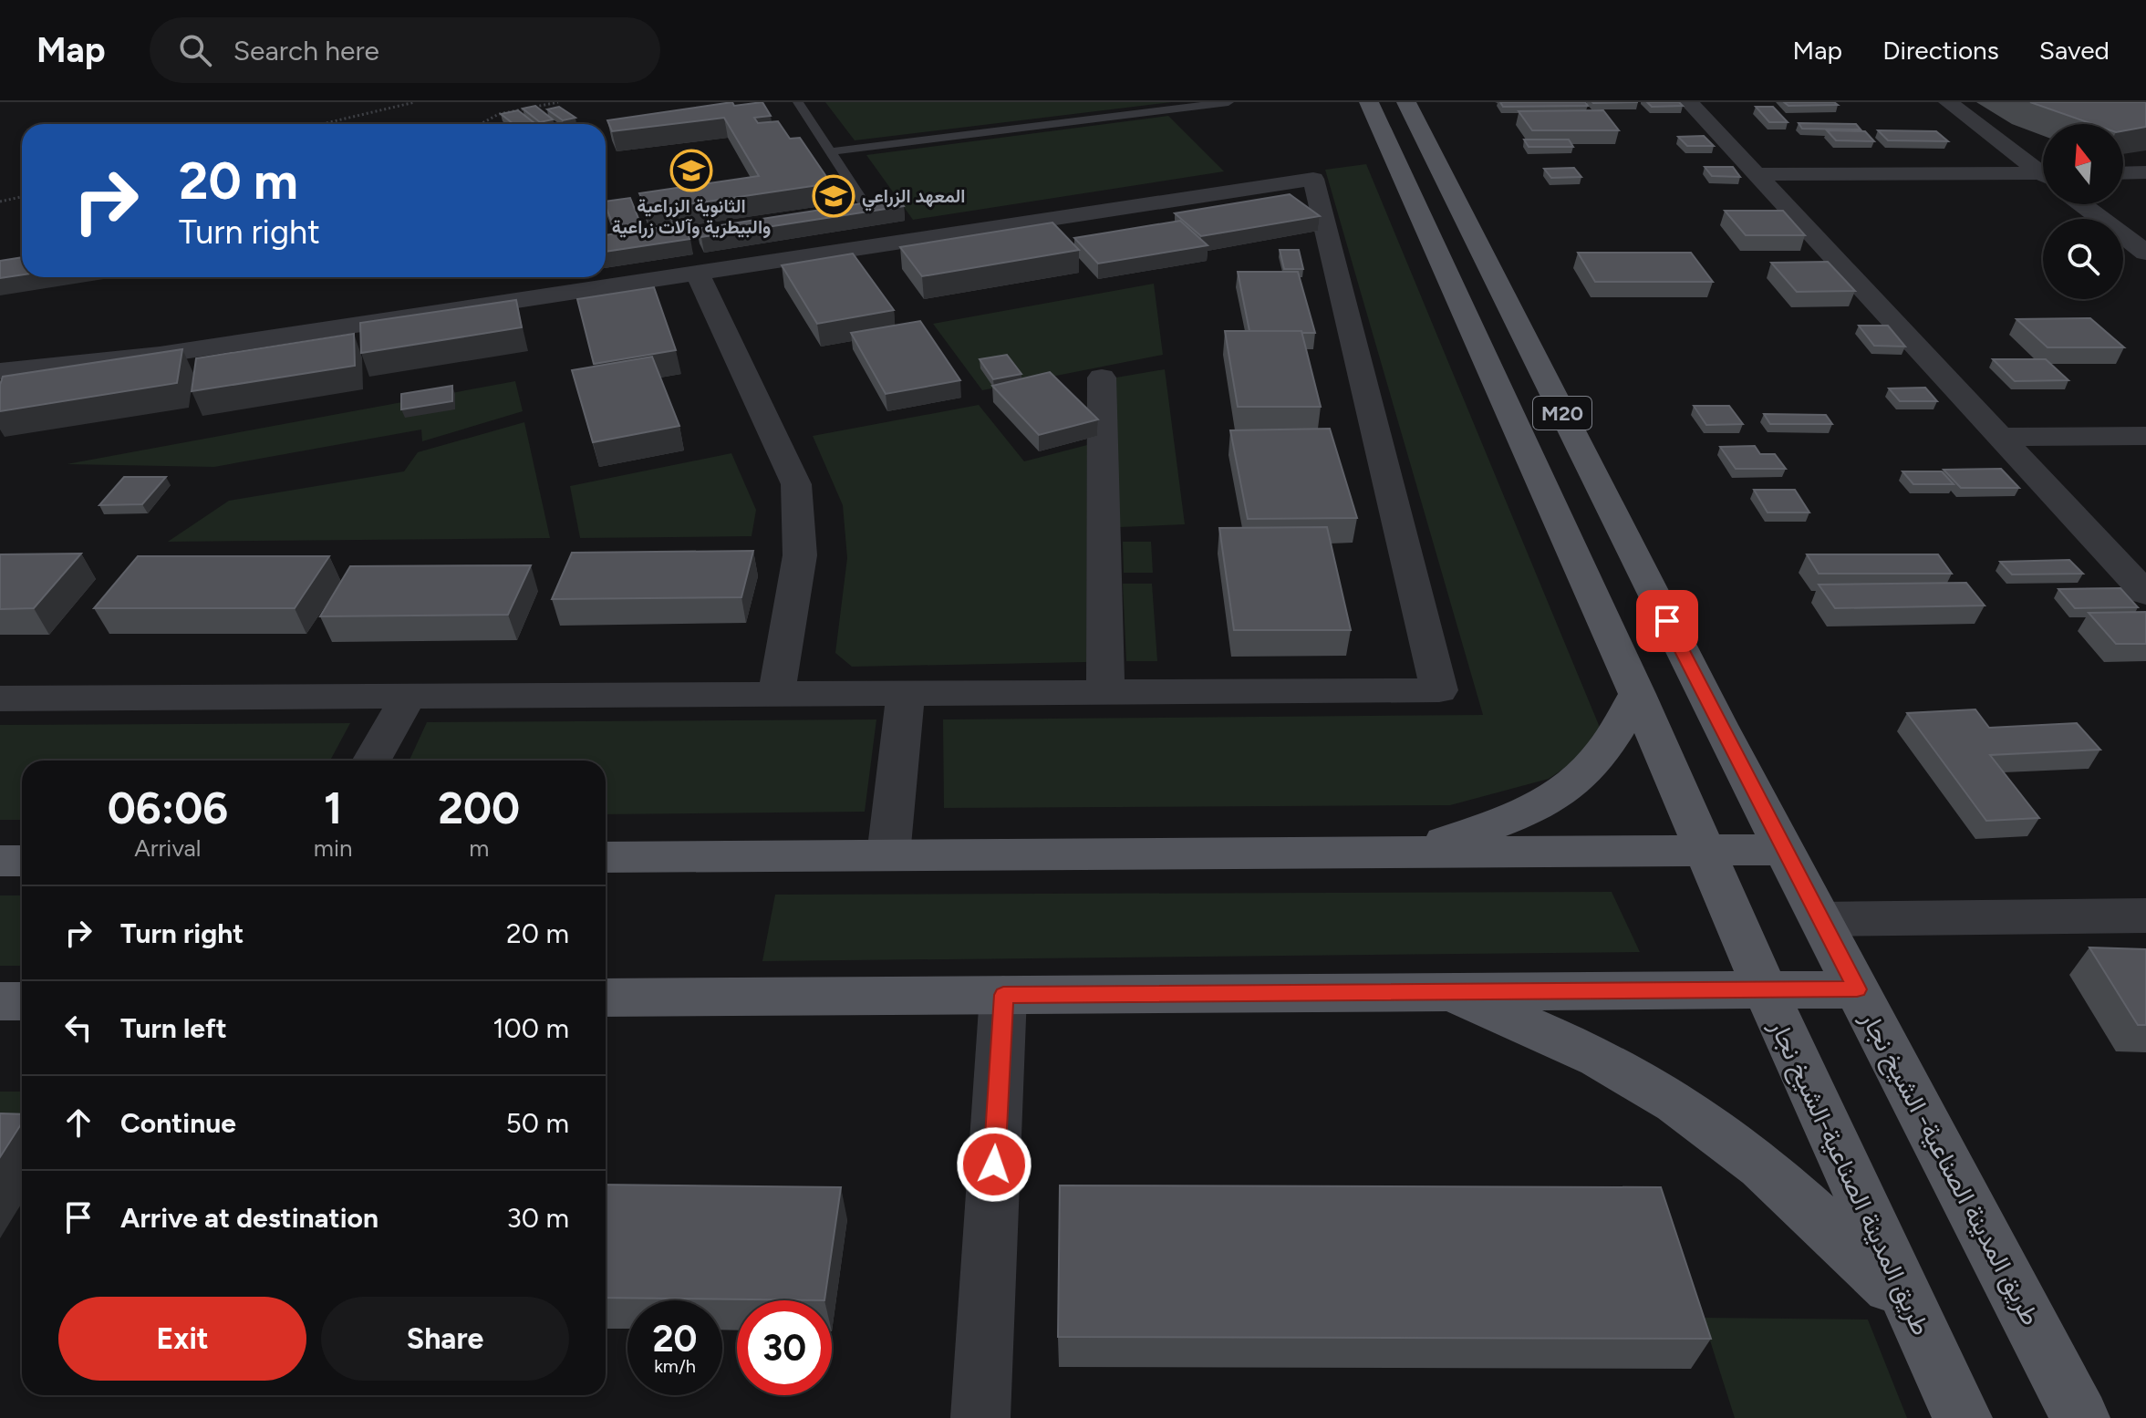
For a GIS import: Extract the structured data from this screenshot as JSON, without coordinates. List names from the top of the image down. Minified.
{"streets":{"main road":["M20","طريق المدينة الصناعية- الشيخ نجار","طريق المدينة الصناعية-الشيخ نجار"]},"crossings":[["M20","طريق المدينة الصناعية-الشيخ نجار"]],"places":{"school or university":["الثانوية الزراعية والبيطرية وآلات زراعية","المعهد الزراعي"]},"north":"top","page":{"header":"Map","search":"Search here","nav":["Map","Directions","Saved"],"turn":["20 m","Turn right"],"eta":["06:06","Arrival","1","min","200","m"],"list":[{"name":"Turn right","value":"20 m"},{"name":"Turn left","value":"100 m"},{"name":"Continue","value":"50 m"},{"name":"Arrive at destination","value":"30 m"}],"buttons":["Exit","Share"],"speed":"20 km/h","limit":"30"}}
